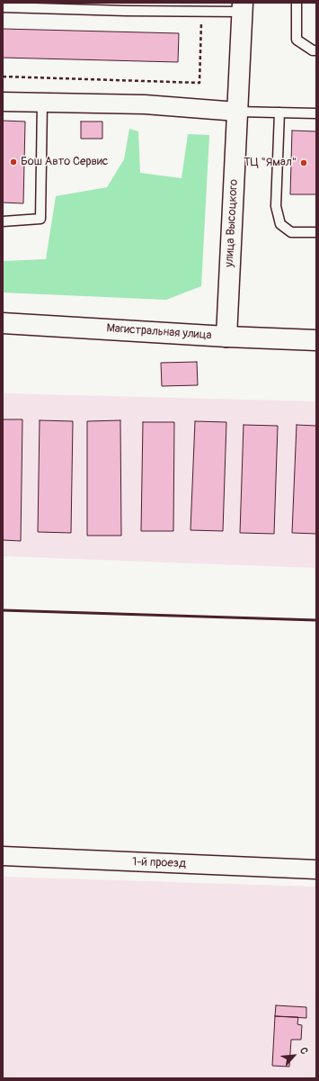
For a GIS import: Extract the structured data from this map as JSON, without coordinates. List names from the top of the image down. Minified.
{"streets":{"street":["улица Высоцкого","Магистральная улица","1-й проезд"]},"crossings":[["улица Высоцкого","Магистральная улица"]],"places":["Бош Авто Сервис","ТЦ \"Ямал\""],"north":"top right"}
